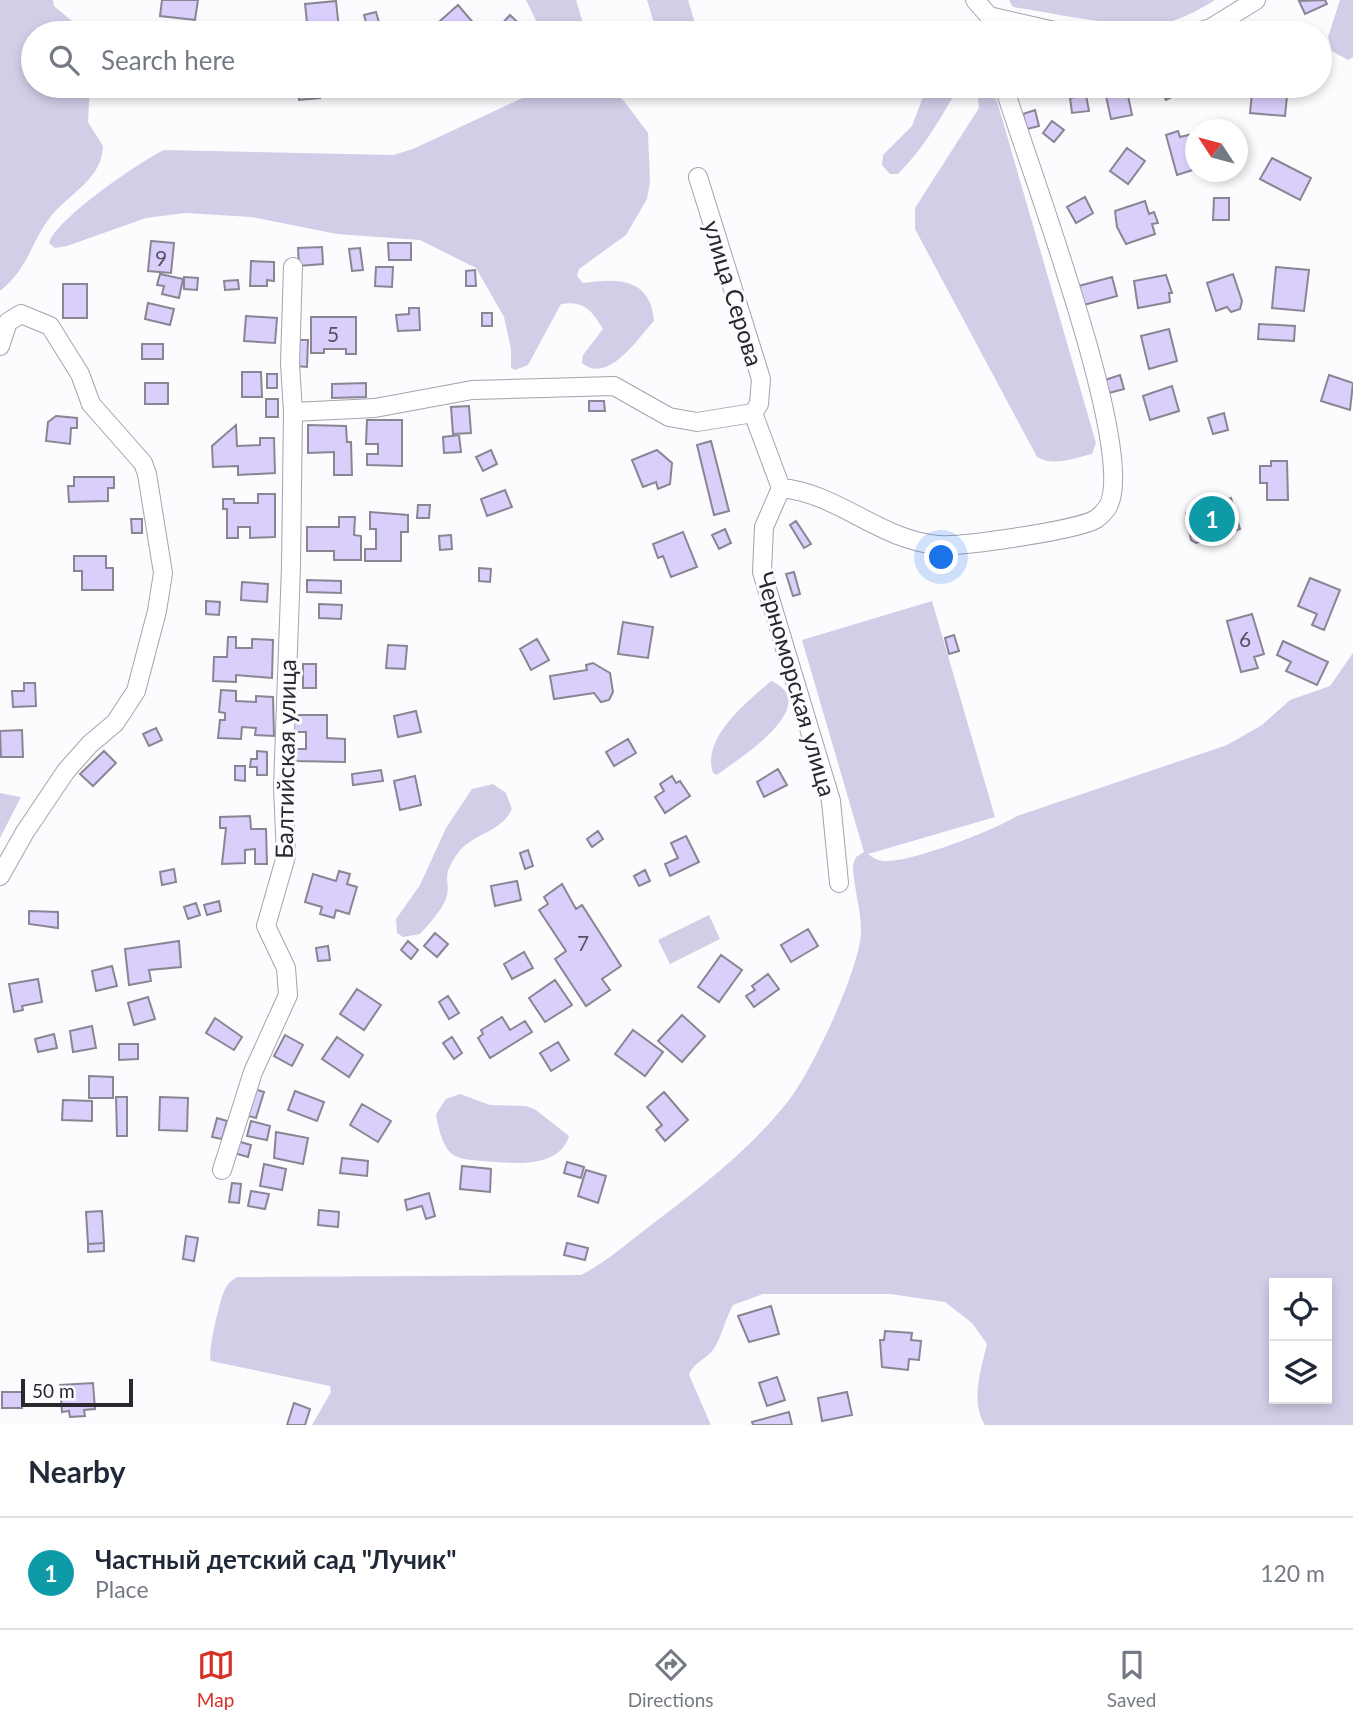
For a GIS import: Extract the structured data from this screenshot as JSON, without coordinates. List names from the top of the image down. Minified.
{"streets":{"street":["улица Серова","Черноморская улица","Балтийская улица"]},"house_numbers":["9","5","6","7"],"scale_bar":"50 m","north":"top left","page":{"search":"Search here","pins":"1","scale":"50 m","heading":"Nearby","list":[{"mark":"1","name":"Частный детский сад \"Лучик\"","note":"Place","value":"120 m"}],"nav":["Map","Directions","Saved"]}}
